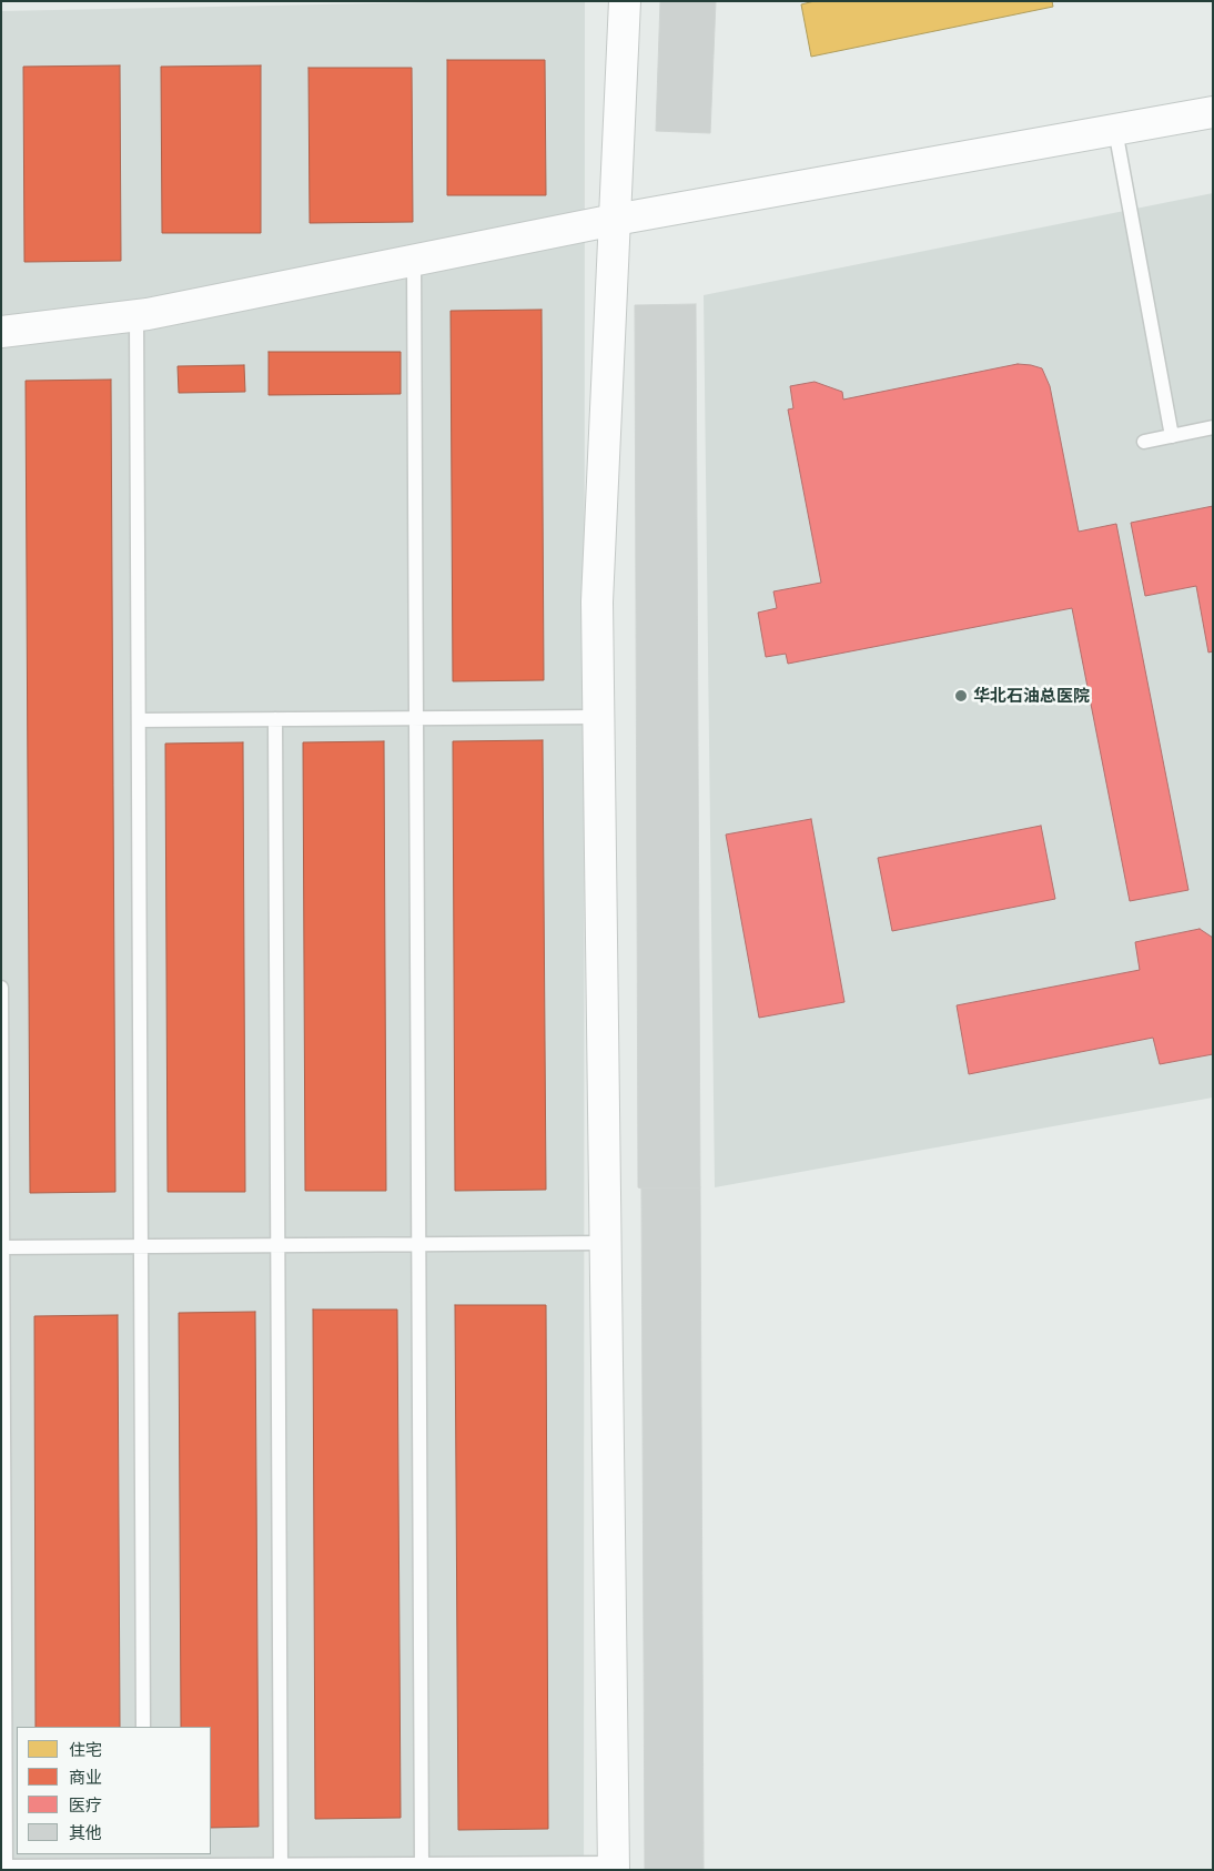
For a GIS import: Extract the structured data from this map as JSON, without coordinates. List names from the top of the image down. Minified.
{"places":["华北石油总医院"],"legend":["住宅","商业","医疗","其他"]}
